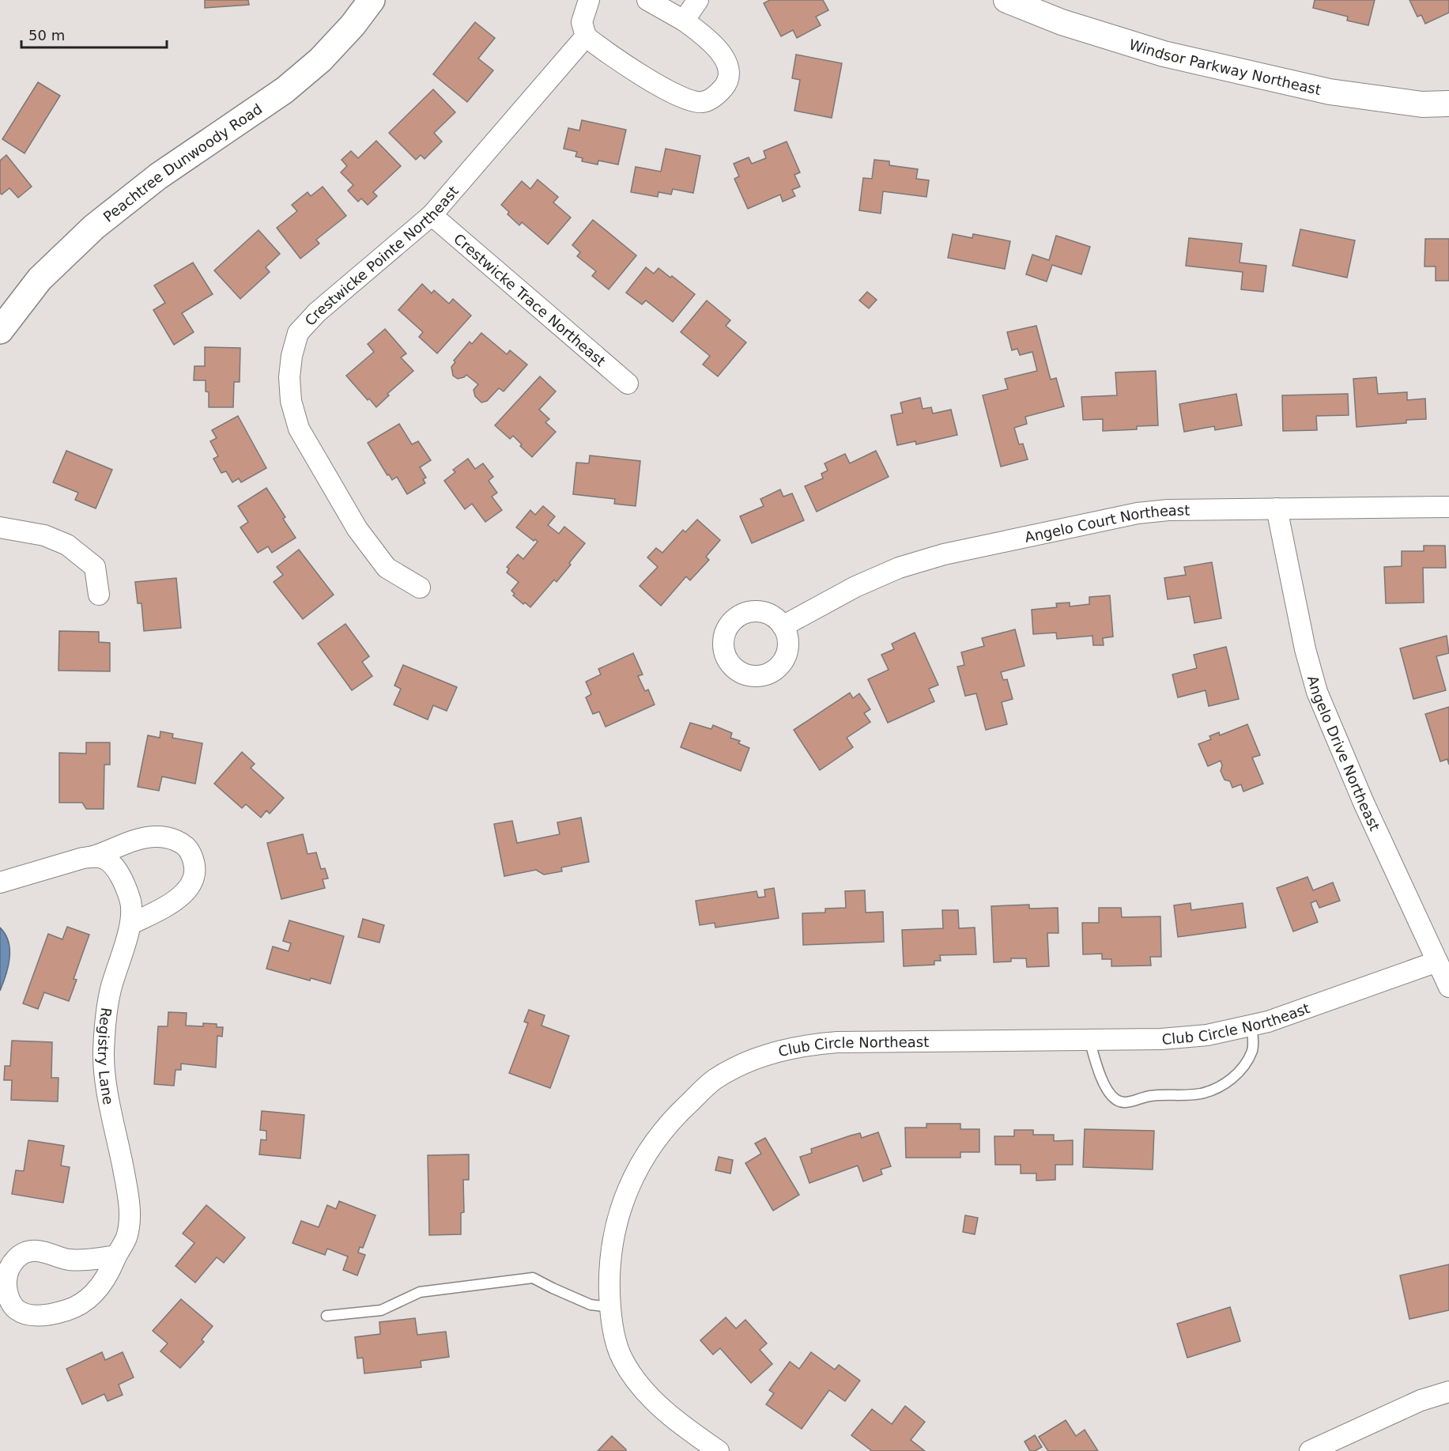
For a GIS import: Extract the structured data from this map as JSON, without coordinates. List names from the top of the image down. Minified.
{"streets":{"main road":["Peachtree Dunwoody Road"],"street":["Windsor Parkway Northeast","Crestwicke Pointe Northeast","Crestwicke Trace Northeast","Angelo Court Northeast","Angelo Drive Northeast","Club Circle Northeast","Registry Lane"]},"crossings":[["Crestwicke Pointe Northeast","Crestwicke Trace Northeast"],["Angelo Court Northeast","Angelo Drive Northeast"],["Angelo Drive Northeast","Club Circle Northeast"]],"scale_bar":"50 m"}
